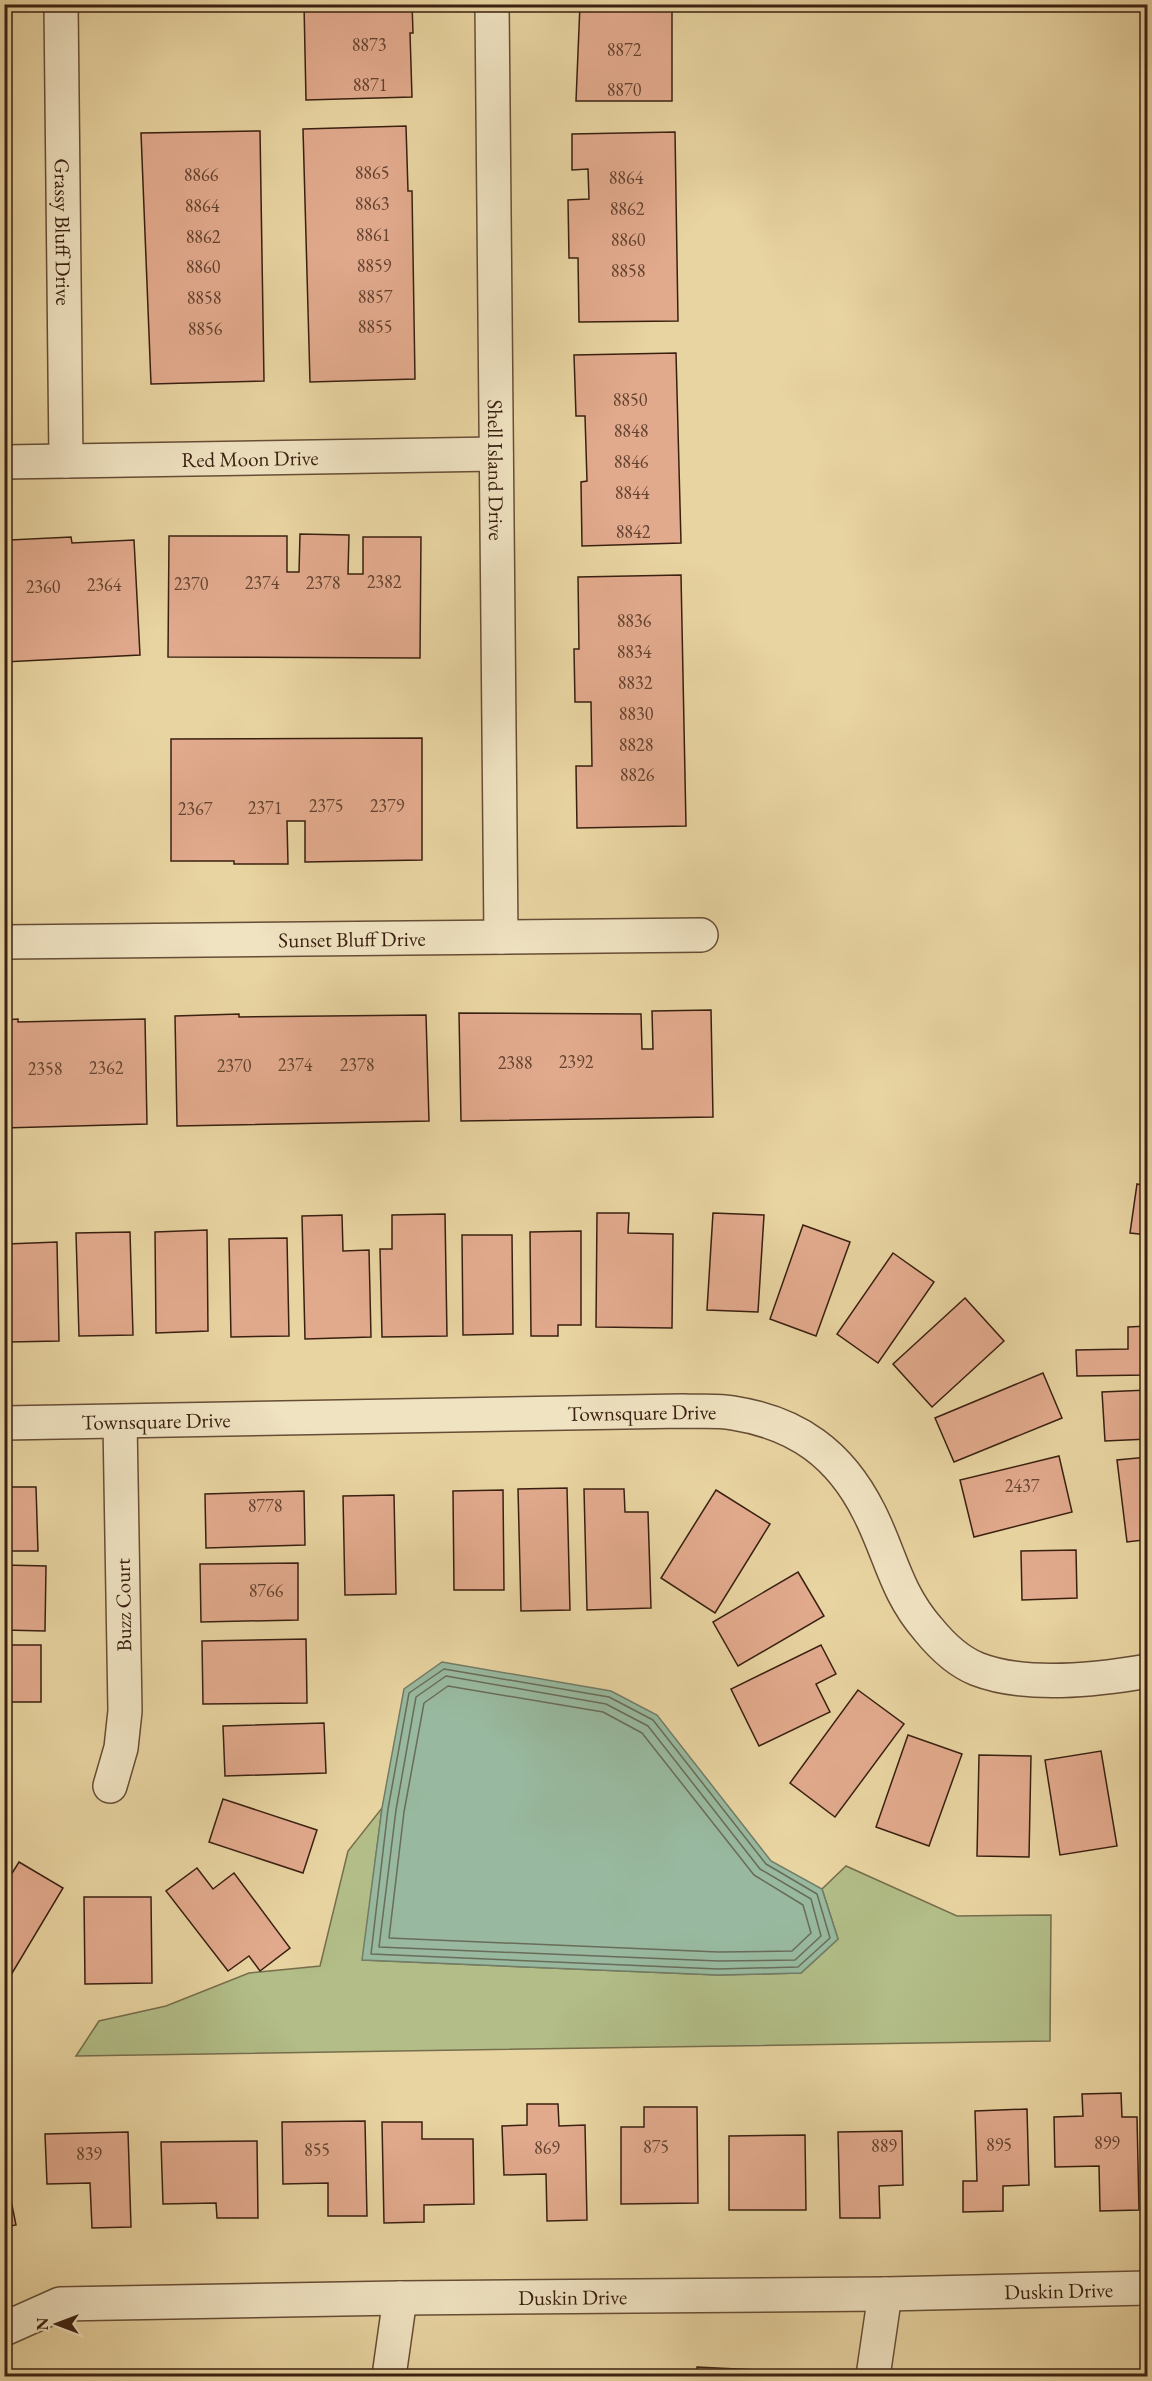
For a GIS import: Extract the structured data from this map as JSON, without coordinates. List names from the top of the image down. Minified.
{"streets":{"street":["Grassy Bluff Drive","Red Moon Drive","Shell Island Drive","Sunset Bluff Drive","Townsquare Drive","Buzz Court","Duskin Drive"]},"crossings":[["Grassy Bluff Drive","Red Moon Drive"],["Red Moon Drive","Shell Island Drive"],["Shell Island Drive","Sunset Bluff Drive"],["Townsquare Drive","Buzz Court"]],"house_numbers":["8873","8872","8871","8870","8865","8866","8864","8863","8864","8862","8861","8862","8860","8859","8860","8858","8857","8858","8855","8856","8850","8848","8846","8844","8842","2382","2374","2378","2370","2364","2360","8836","8834","8832","8830","8828","8826","2375","2379","2371","2367","2392","2388","2374","2378","2370","2362","2358","2437","8778","8766","899","895","889","875","869","855","839"],"north":"left"}
